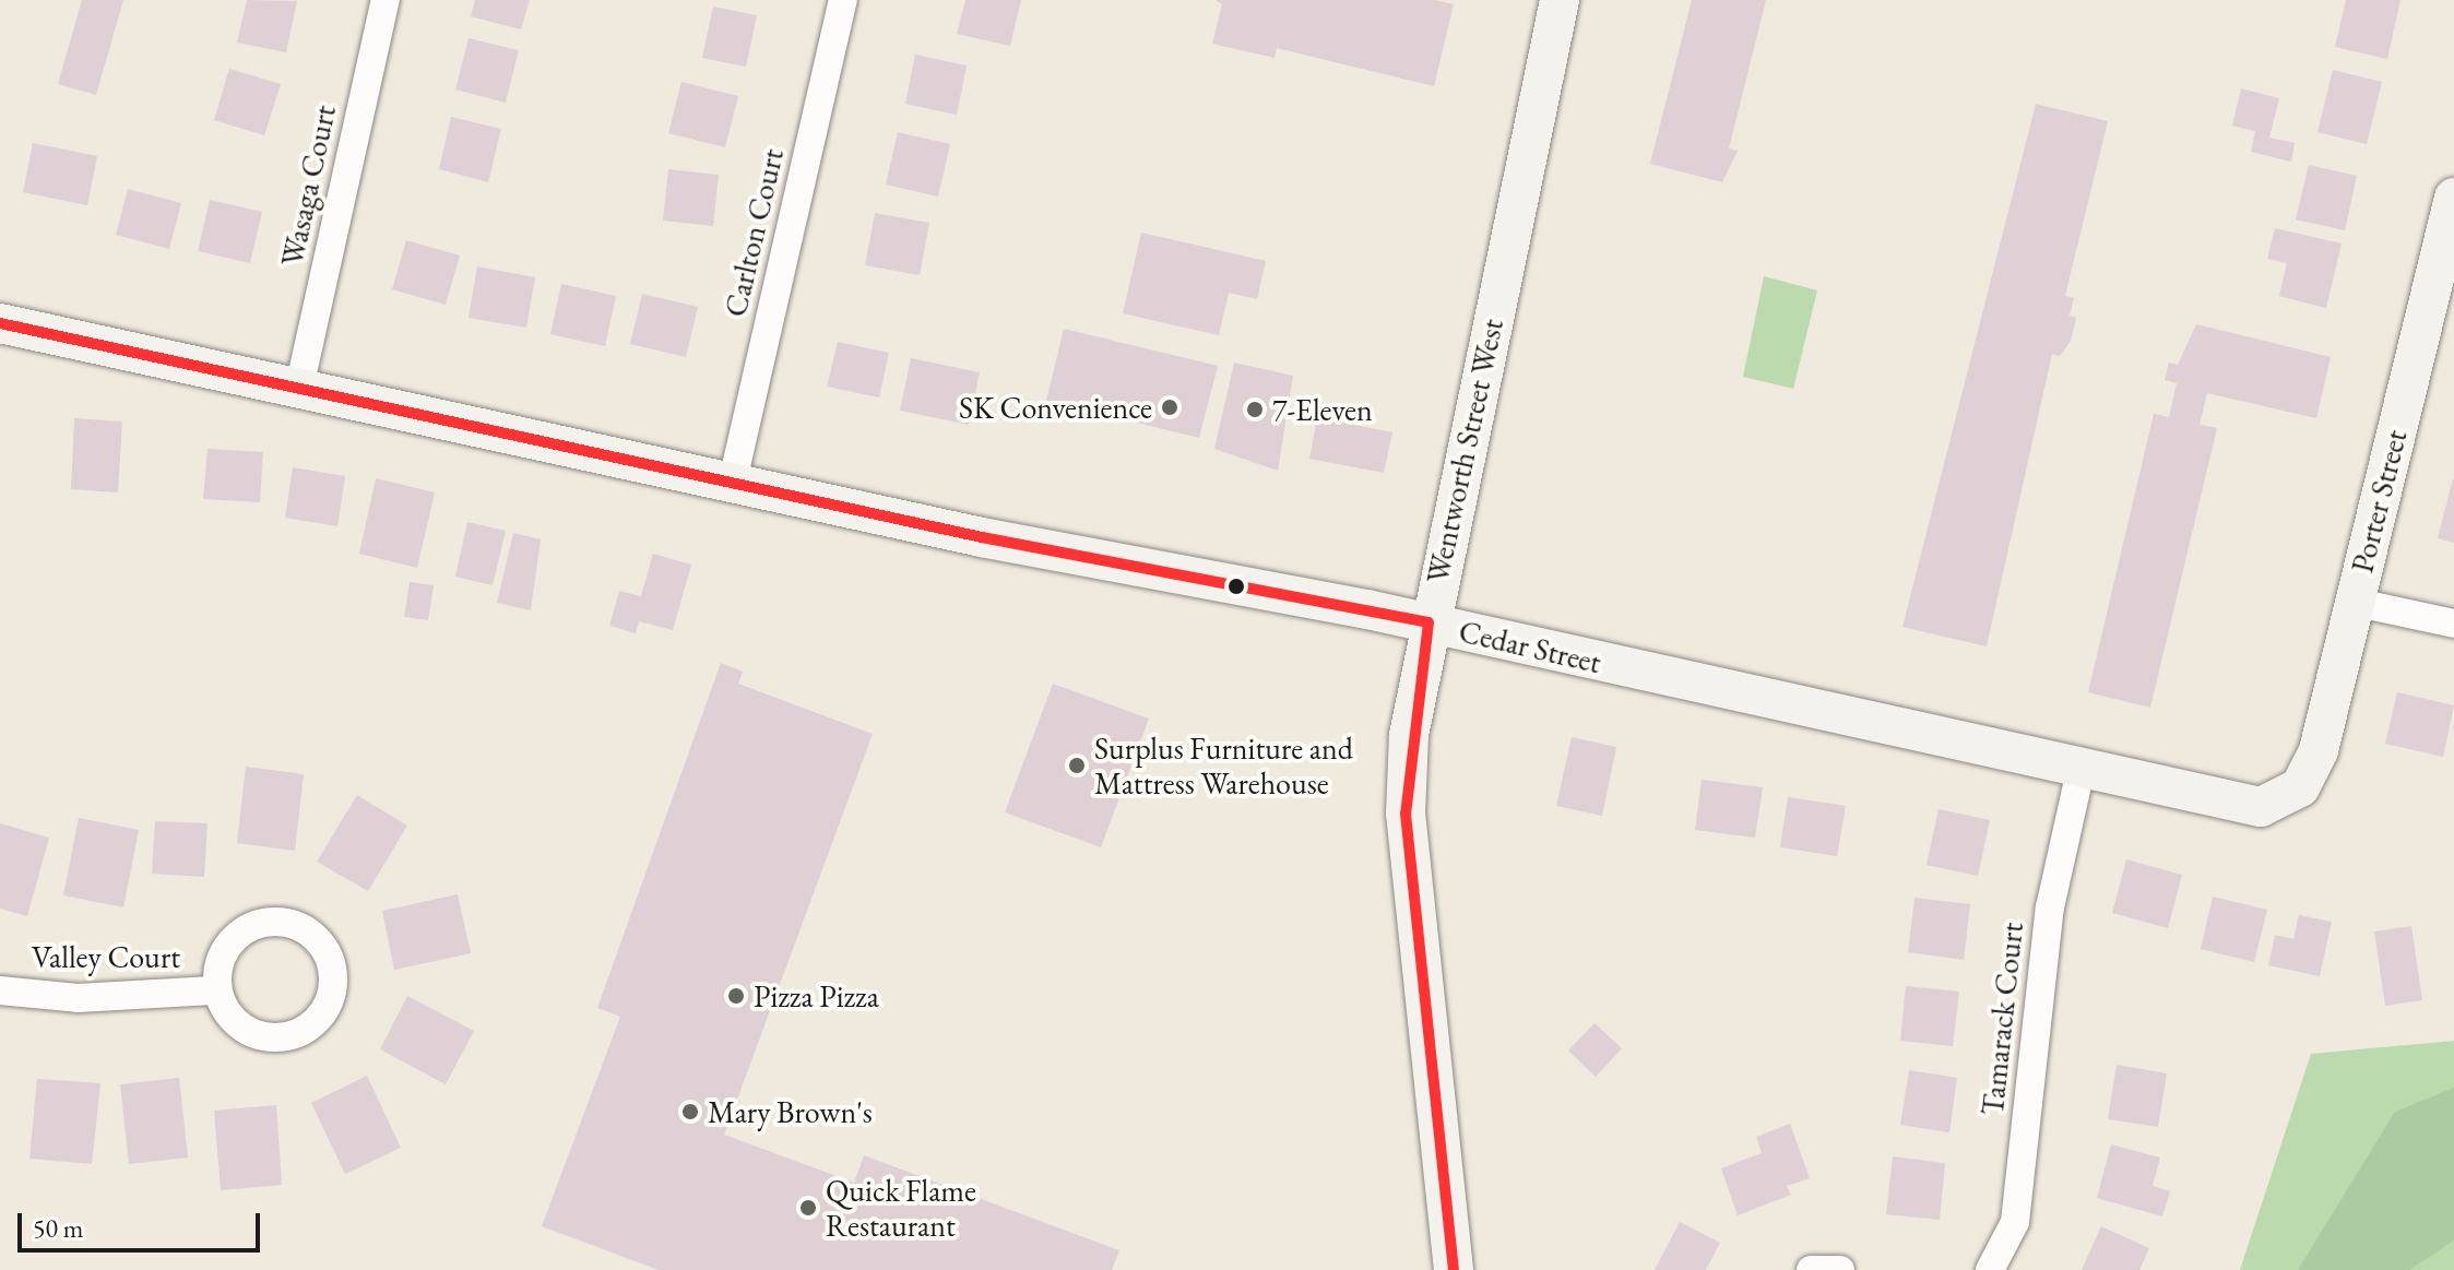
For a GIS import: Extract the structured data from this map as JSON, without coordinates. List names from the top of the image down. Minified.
{"streets":{"street":["Wasaga Court","Carlton Court","Wentworth Street West","Porter Street","Cedar Street","Valley Court","Tamarack Court"]},"crossings":[["Wasaga Court","Cedar Street"],["Carlton Court","Cedar Street"],["Wentworth Street West","Cedar Street"],["Porter Street","Cedar Street"],["Cedar Street","Tamarack Court"]],"places":["SK Convenience","7-Eleven","Surplus Furniture and Mattress Warehouse","Pizza Pizza","Mary Brown's","Quick Flame Restaurant"],"scale_bar":"50 m"}
